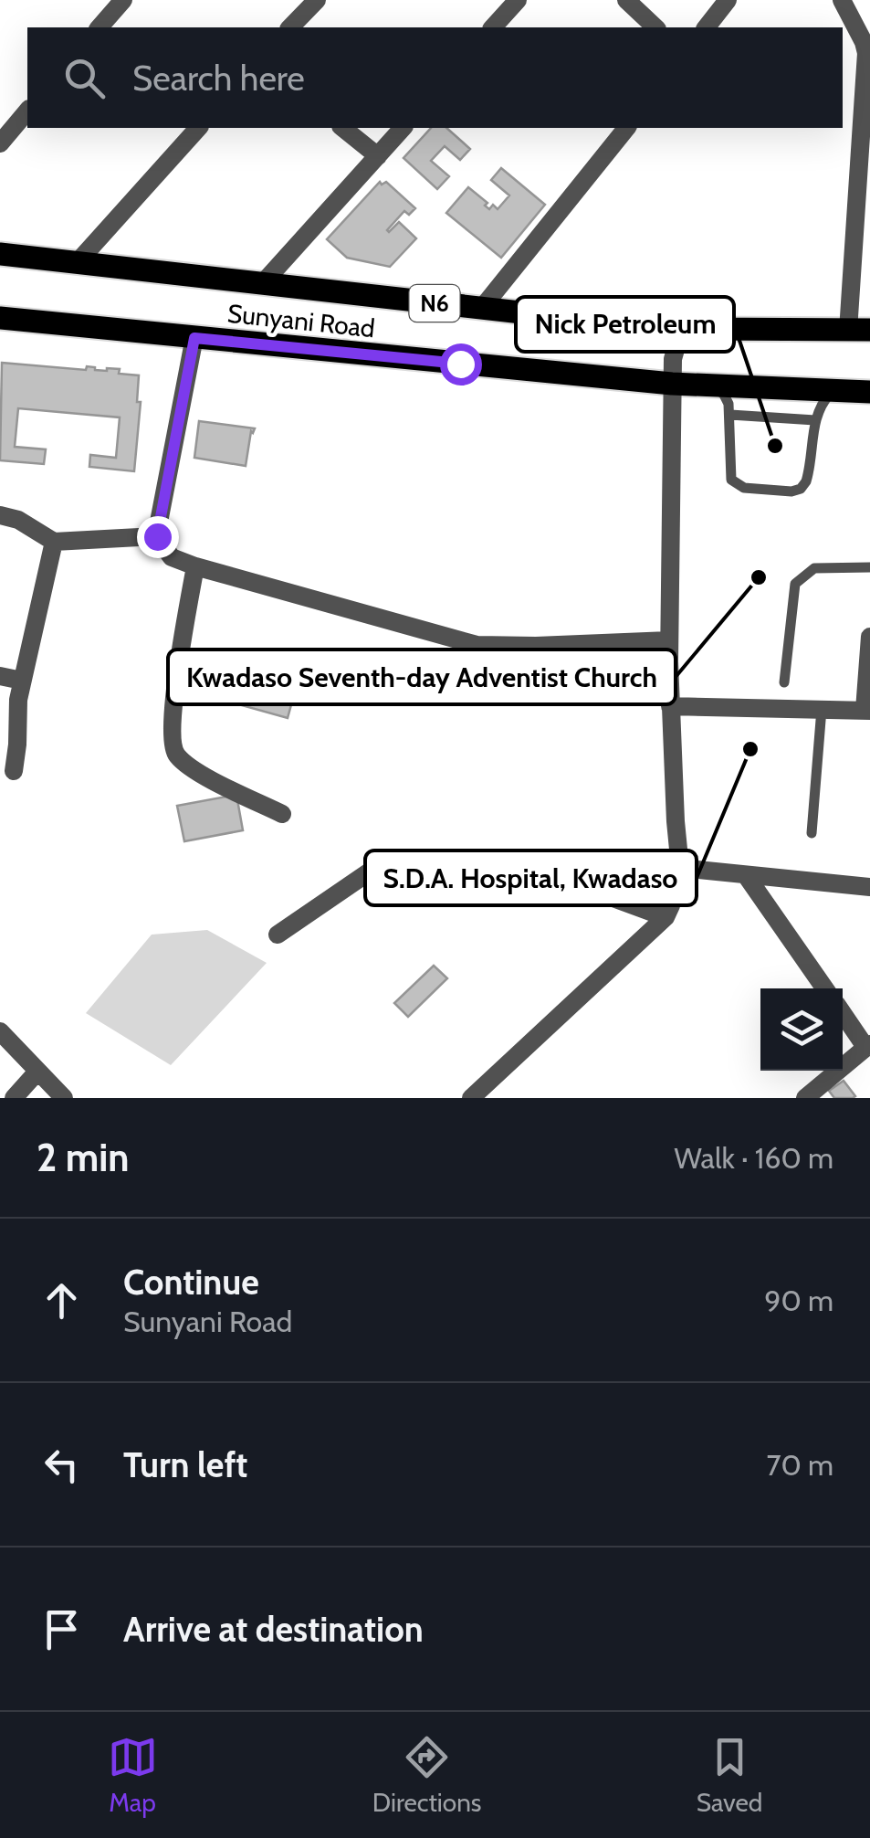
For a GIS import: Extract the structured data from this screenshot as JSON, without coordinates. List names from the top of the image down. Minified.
{"streets":{"main road":["N6","Sunyani Road"]},"places":["Nick Petroleum","Kwadaso Seventh-day Adventist Church","S.D.A. Hospital, Kwadaso"],"page":{"search":"Search here","heading":["2 min","Walk · 160 m"],"list":[["Continue","Sunyani Road","90 m"],["Turn left","70 m"],"Arrive at destination"],"nav":["Map","Directions","Saved"]}}
